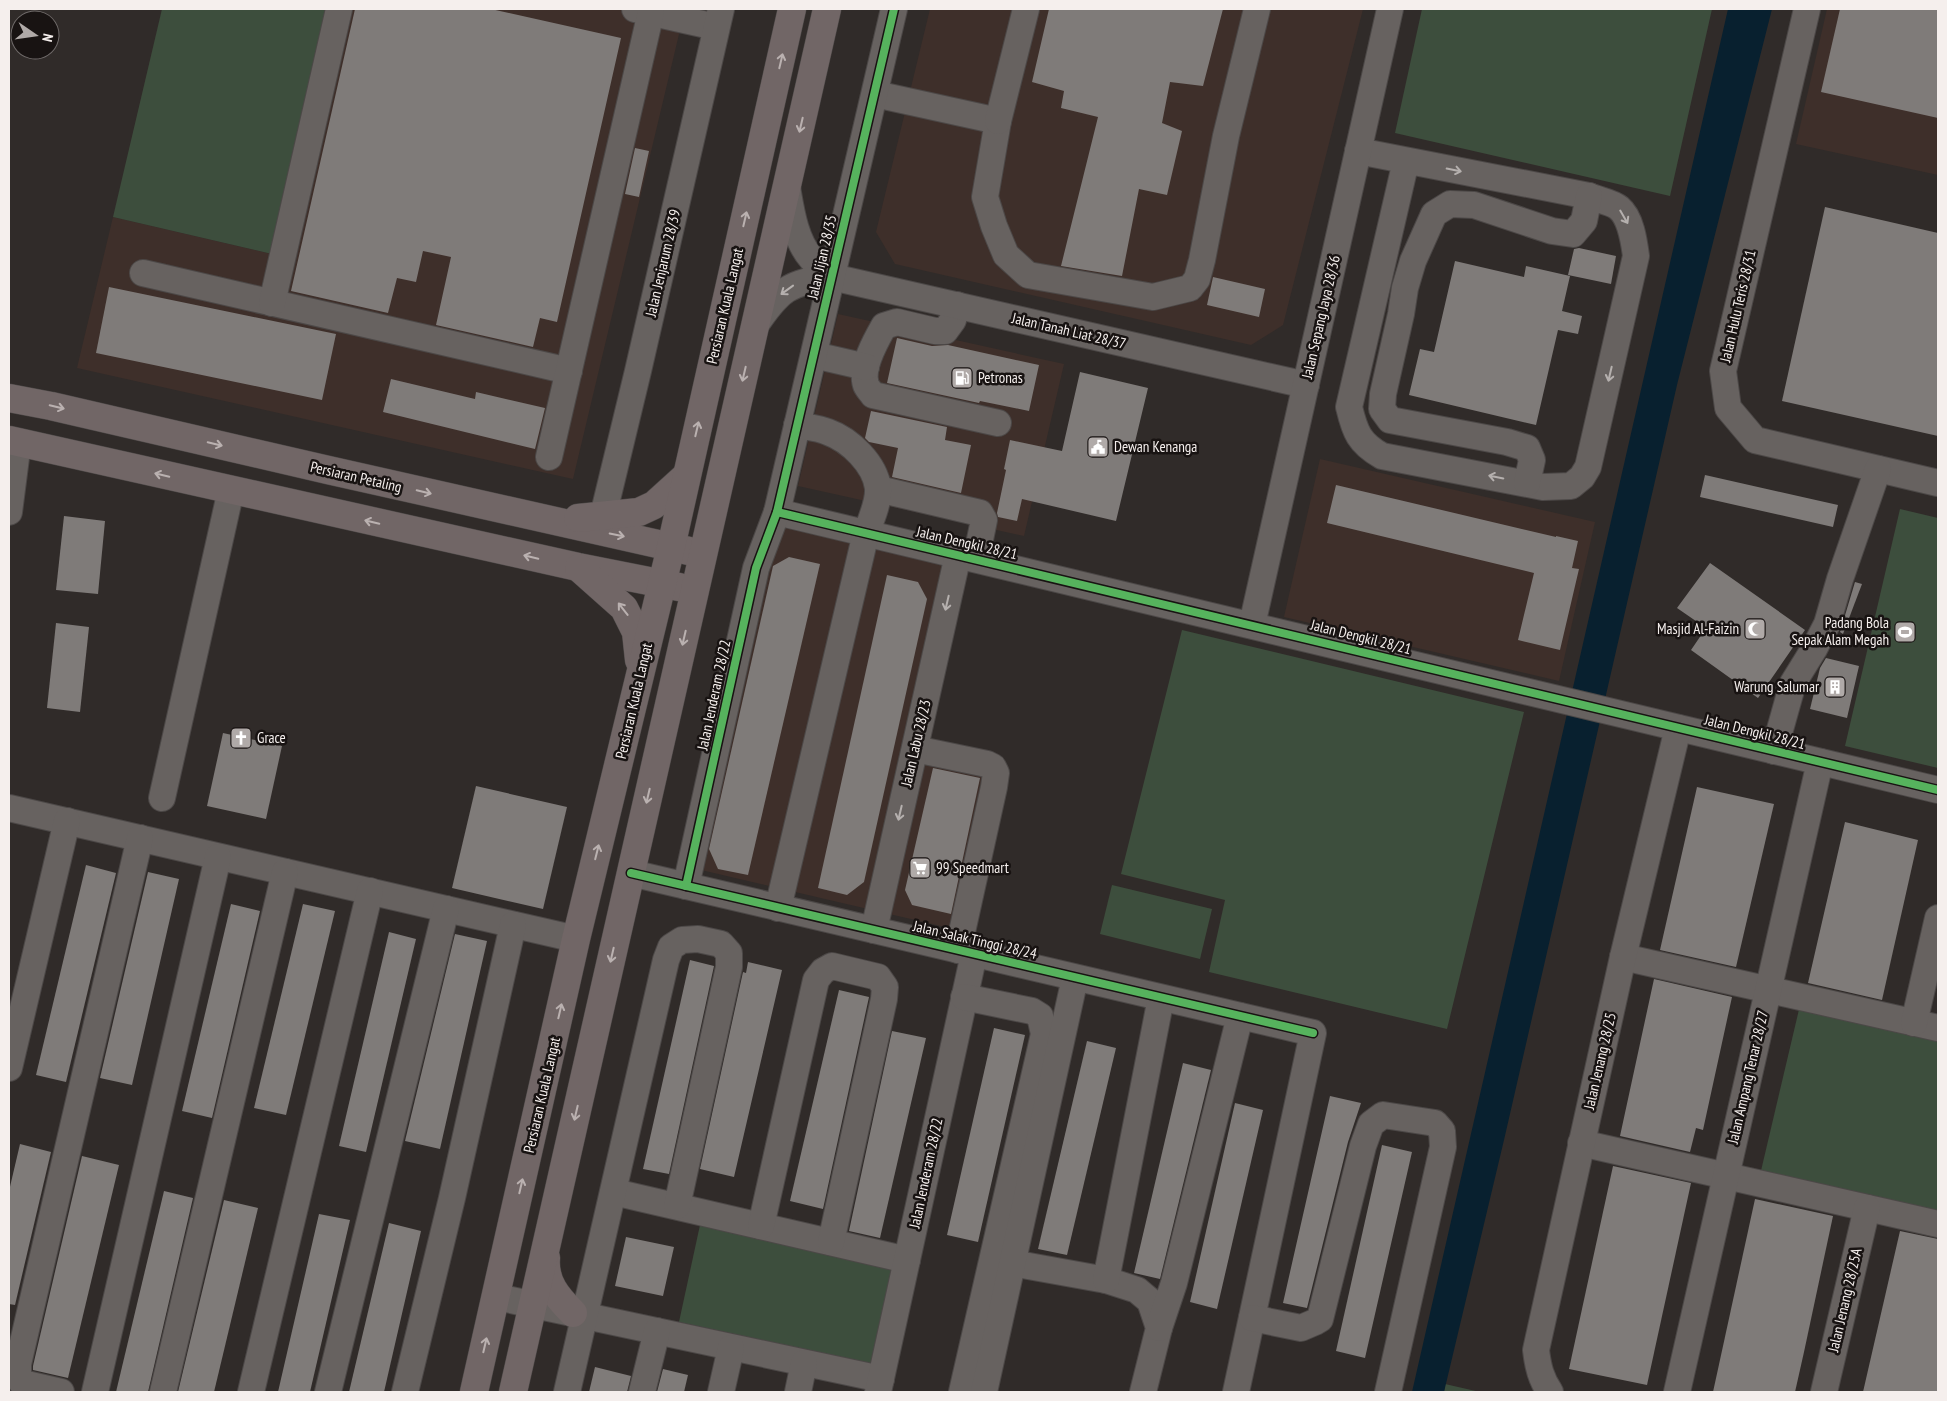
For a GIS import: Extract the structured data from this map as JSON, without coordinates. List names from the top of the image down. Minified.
{"streets":{"main road":["Persiaran Kuala Langat","Persiaran Petaling"],"street":["Jalan Jijan 28/35","Jalan Jenjarum 28/39","Jalan Hulu Teris 28/31","Jalan Sepang Jaya 28/36","Jalan Tanah Liat 28/37","Jalan Dengkil 28/21","Jalan Jenderam 28/22","Jalan Labu 28/23","Jalan Salak Tinggi 28/24","Jalan Jenang 28/25","Jalan Ampang Tenar 28/27","Jalan Jenang 28/25A"]},"crossings":[["Jalan Jijan 28/35","Jalan Tanah Liat 28/37"],["Jalan Jijan 28/35","Jalan Dengkil 28/21"],["Jalan Jijan 28/35","Jalan Jenderam 28/22"],["Persiaran Kuala Langat","Persiaran Petaling"],["Jalan Sepang Jaya 28/36","Jalan Tanah Liat 28/37"],["Jalan Sepang Jaya 28/36","Jalan Dengkil 28/21"],["Jalan Dengkil 28/21","Jalan Jenderam 28/22"],["Jalan Dengkil 28/21","Jalan Labu 28/23"],["Jalan Dengkil 28/21","Jalan Jenang 28/25"],["Jalan Dengkil 28/21","Jalan Ampang Tenar 28/27"],["Jalan Jenderam 28/22","Jalan Labu 28/23"],["Jalan Jenderam 28/22","Jalan Salak Tinggi 28/24"],["Jalan Labu 28/23","Jalan Salak Tinggi 28/24"]],"places":{"fuel station":["Petronas"],"public building":["Dewan Kenanga"],"mosque":["Masjid Al-Faizin"],"sports":["Padang Bola Sepak Alam Megah"],"building":["Warung Salumar"],"church":["Grace"],"supermarket":["99 Speedmart"]},"north":"right"}
